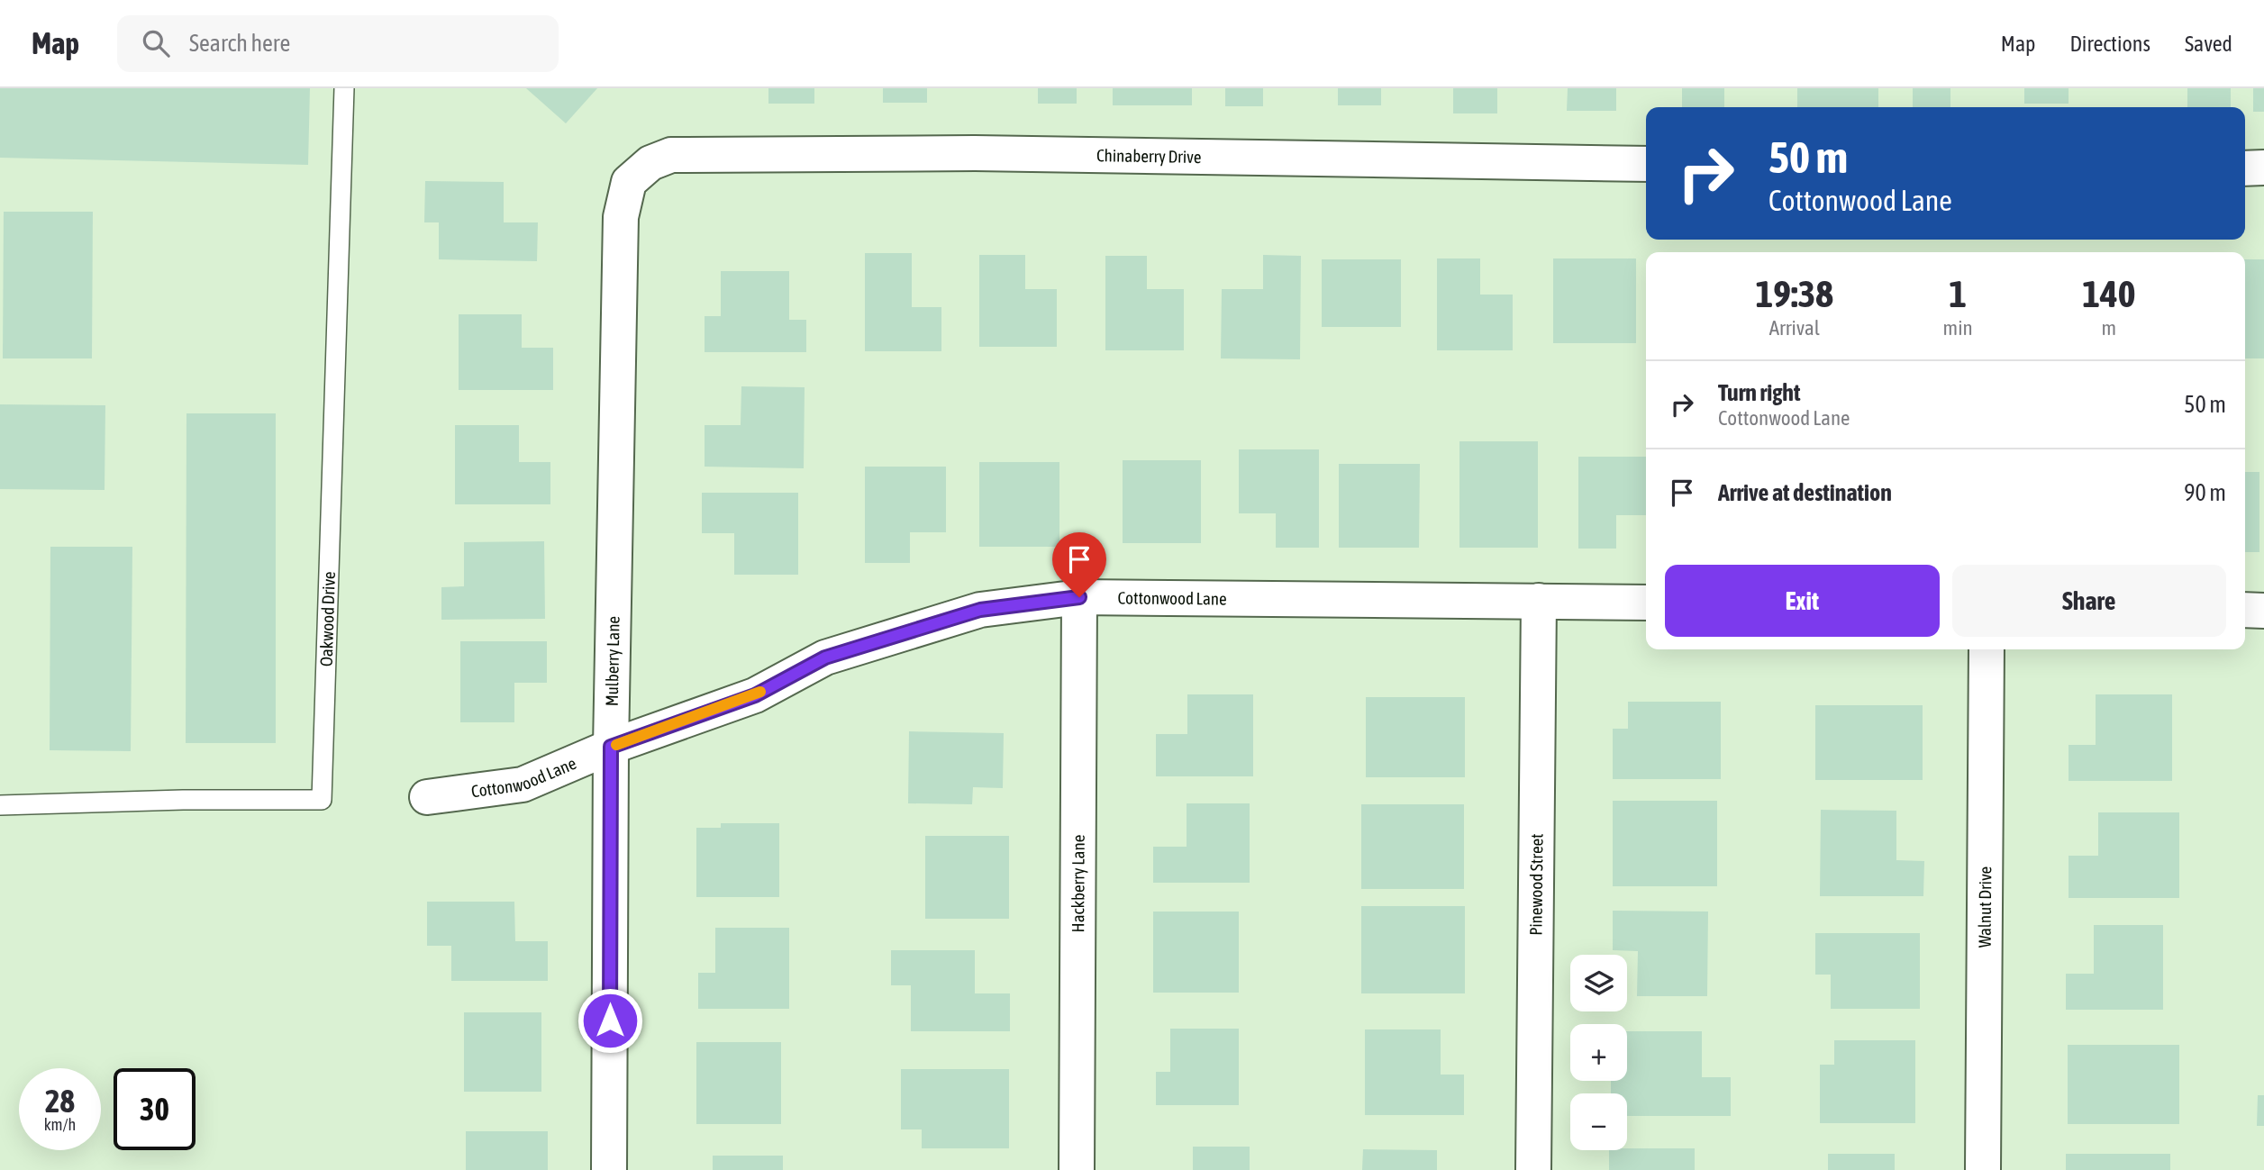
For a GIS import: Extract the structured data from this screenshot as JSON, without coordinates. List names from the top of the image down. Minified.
{"streets":{"street":["Chinaberry Drive","Cottonwood Lane","Mulberry Lane","Hackberry Lane","Pinewood Street","Walnut Drive"],"lane":["Oakwood Drive"]},"crossings":[["Chinaberry Drive","Mulberry Lane"],["Cottonwood Lane","Mulberry Lane"],["Cottonwood Lane","Hackberry Lane"],["Cottonwood Lane","Pinewood Street"]],"page":{"header":"Map","search":"Search here","nav":["Map","Directions","Saved"],"turn":["50 m","Cottonwood Lane"],"eta":["19:38","Arrival","1","min","140","m"],"list":[{"name":"Turn right","note":"Cottonwood Lane","value":"50 m"},{"name":"Arrive at destination","value":"90 m"}],"buttons":["Exit","Share"],"map_buttons":["+","−"],"speed":"28 km/h","limit":"30"}}
